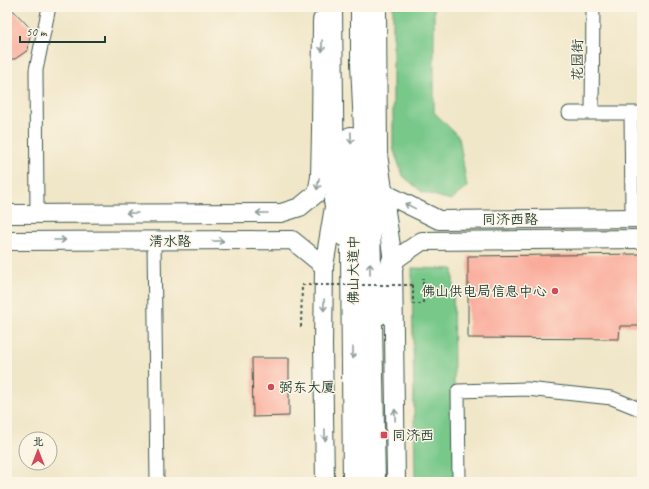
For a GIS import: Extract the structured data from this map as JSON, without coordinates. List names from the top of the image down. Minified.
{"streets":{"highway":["佛山大道中"],"main road":["同济西路","清水路"],"street":["花园街"]},"places":{"other":["佛山供电局信息中心","弼东大厦"],"transit":["同济西"]},"scale_bar":"50 m","north":"top"}
